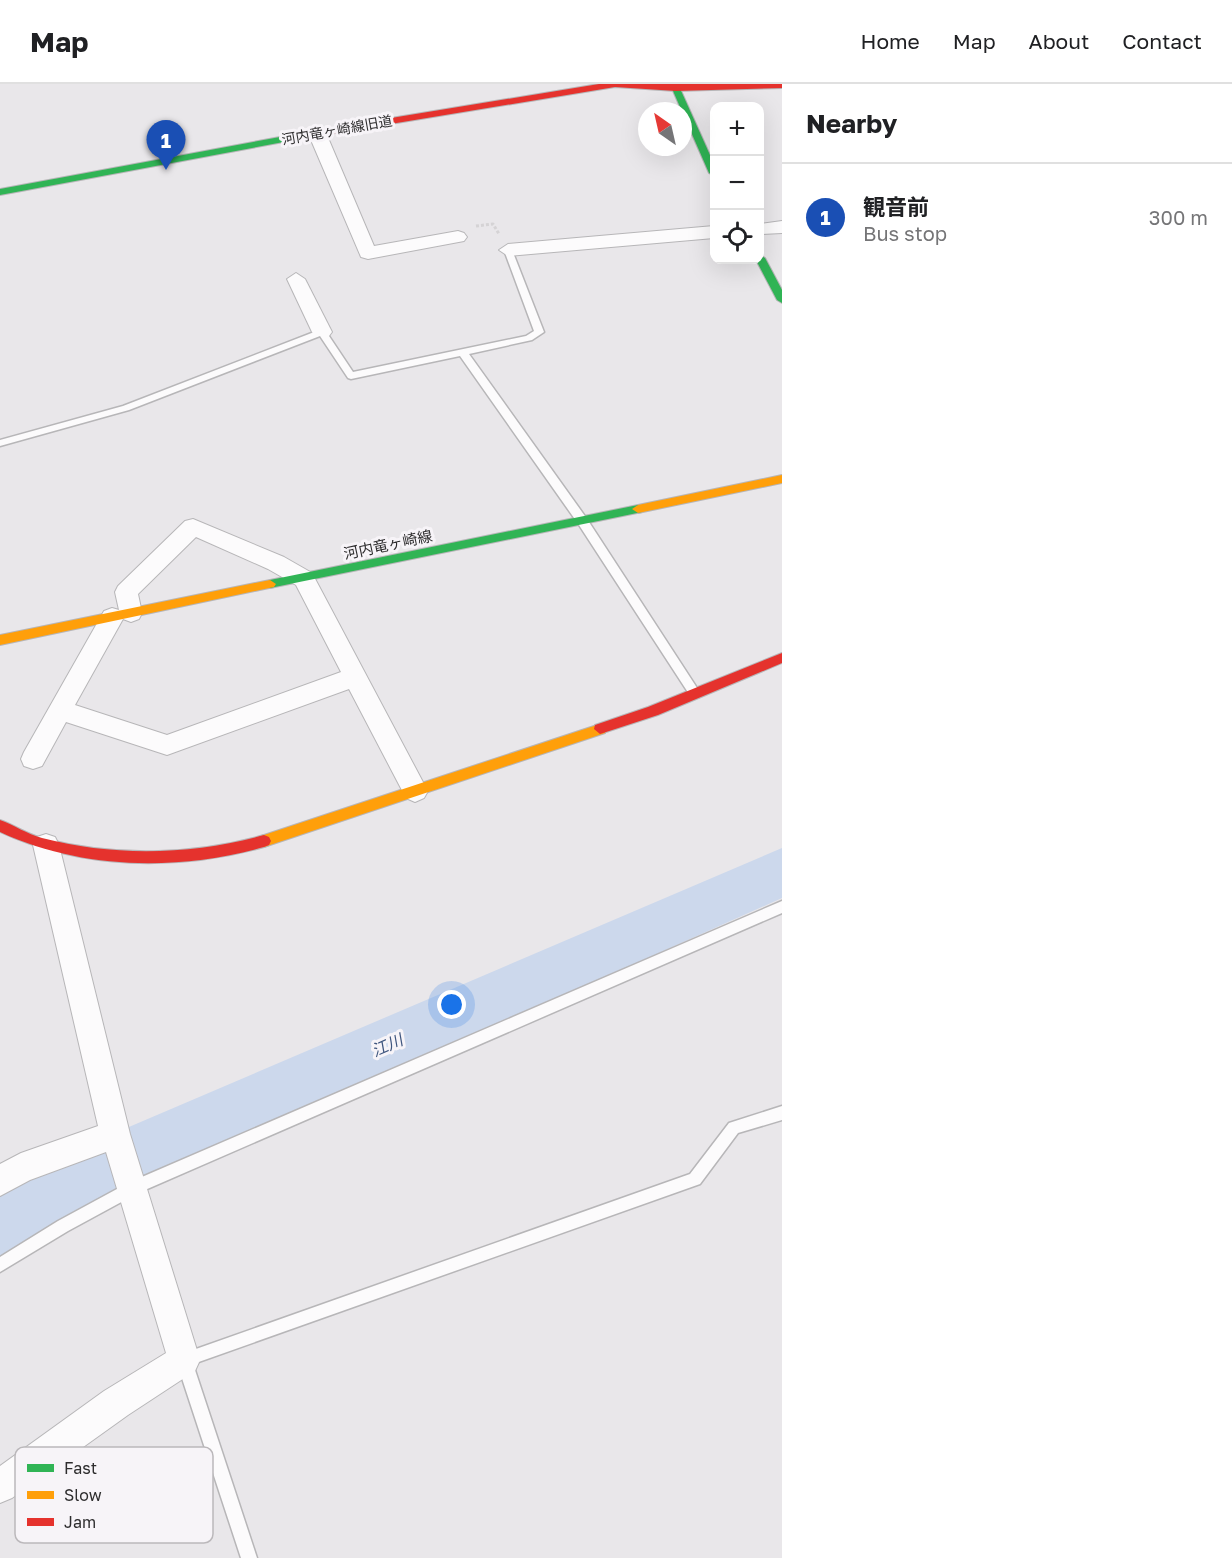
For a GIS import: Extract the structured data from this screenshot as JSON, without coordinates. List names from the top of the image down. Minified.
{"streets":{"street":["河内竜ヶ崎線旧道","河内竜ヶ崎線"]},"water":["江川"],"legend":["Fast","Slow","Jam"],"north":"top left","page":{"header":"Map","nav":["Home","Map","About","Contact"],"heading":"Nearby","map_buttons":["+","−"],"pins":"1","list":[{"mark":"1","name":"観音前","note":"Bus stop","value":"300 m"}]}}
